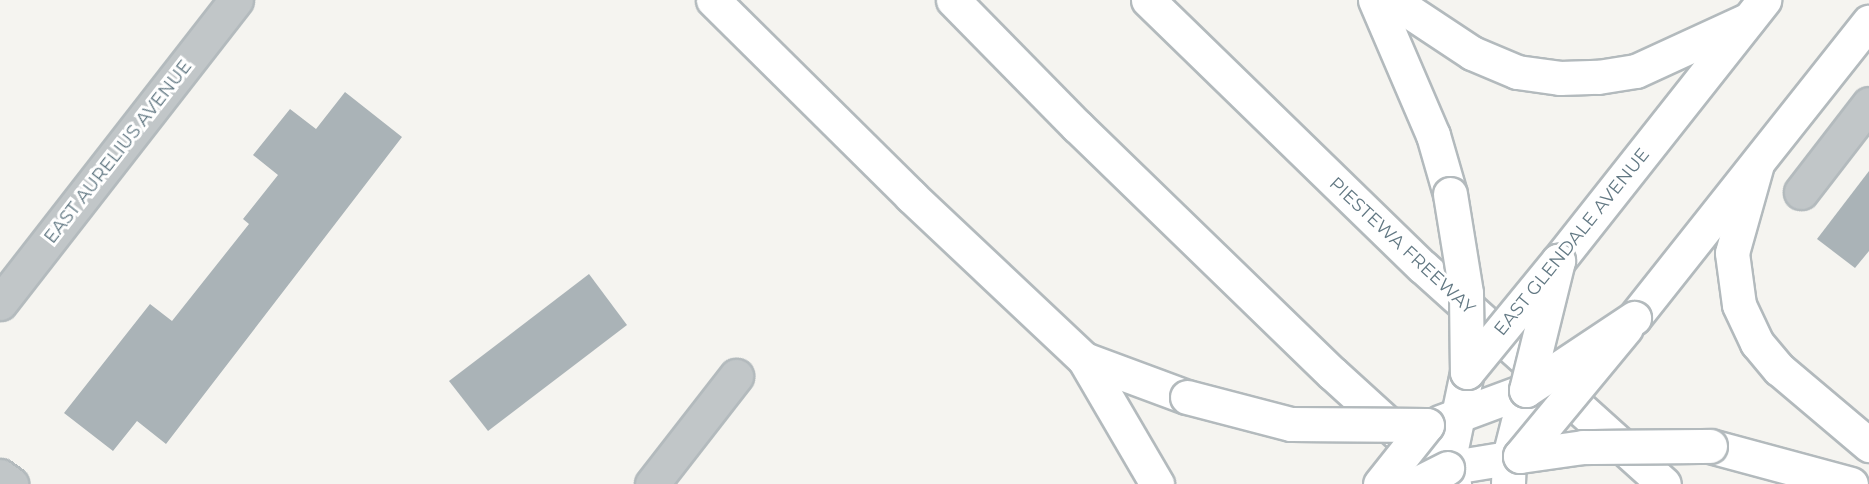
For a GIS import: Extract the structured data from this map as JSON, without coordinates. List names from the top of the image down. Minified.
{"streets":{"main road":["EAST GLENDALE AVENUE","PIESTEWA FREEWAY"],"street":["EAST AURELIUS AVENUE"]}}
